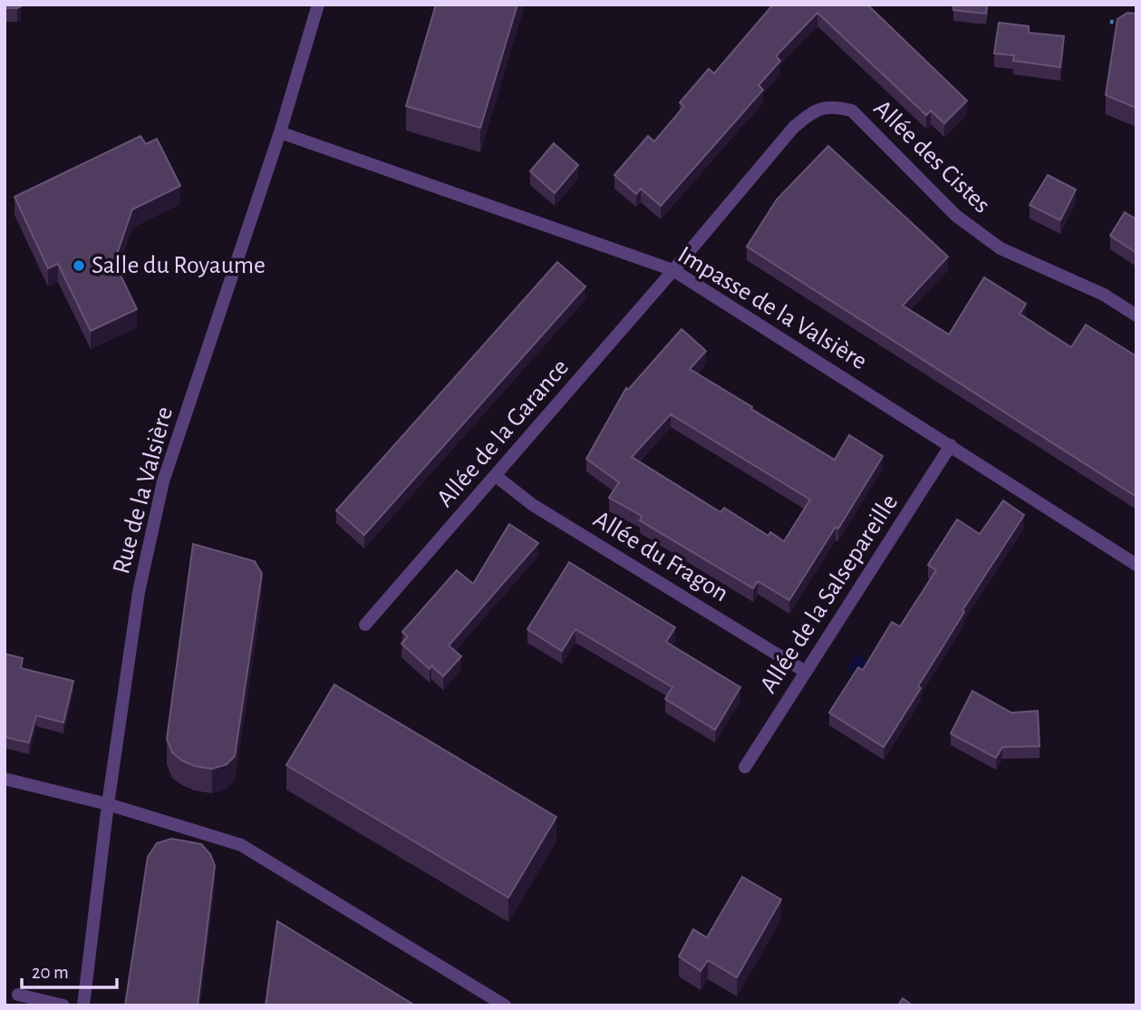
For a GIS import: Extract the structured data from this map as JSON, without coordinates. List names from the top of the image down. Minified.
{"streets":{"street":["Allée des Cistes","Impasse de la Valsière","Allée de la Garance","Rue de la Valsière","Allée du Fragon","Allée de la Salsepareille"]},"crossings":[["Allée des Cistes","Impasse de la Valsière"],["Allée des Cistes","Allée de la Garance"],["Impasse de la Valsière","Allée de la Garance"],["Impasse de la Valsière","Rue de la Valsière"],["Impasse de la Valsière","Allée de la Salsepareille"],["Allée de la Garance","Allée du Fragon"],["Allée du Fragon","Allée de la Salsepareille"]],"places":["Salle du Royaume"],"scale_bar":"20 m"}
